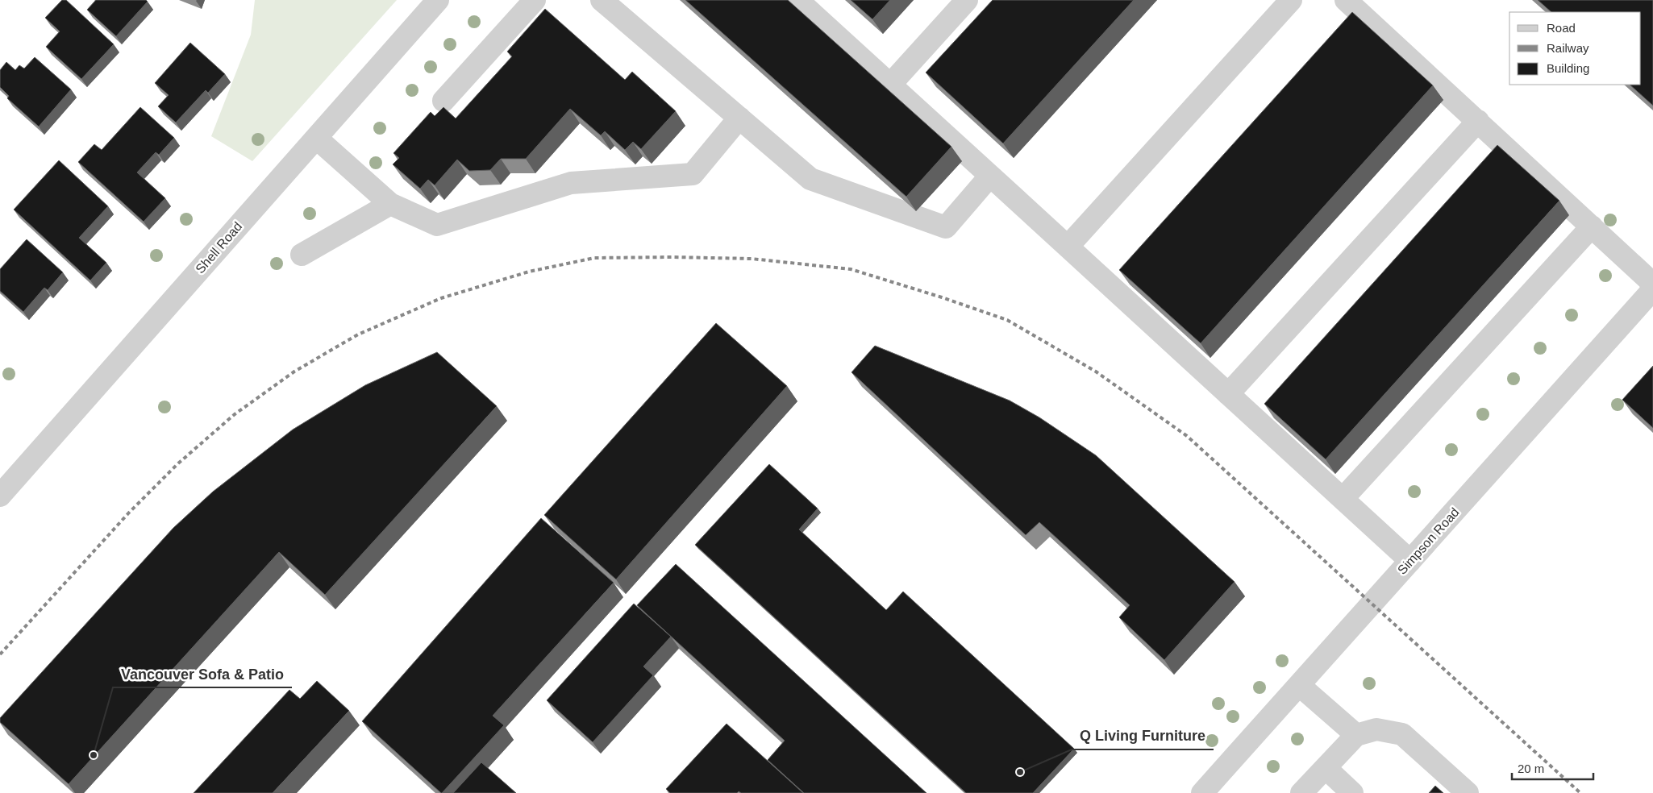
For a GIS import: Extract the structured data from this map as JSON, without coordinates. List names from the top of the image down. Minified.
{"streets":{"street":["Shell Road","Simpson Road"]},"places":["Vancouver Sofa & Patio","Q Living Furniture"],"legend":["Road","Railway","Building"],"scale_bar":"20 m"}
